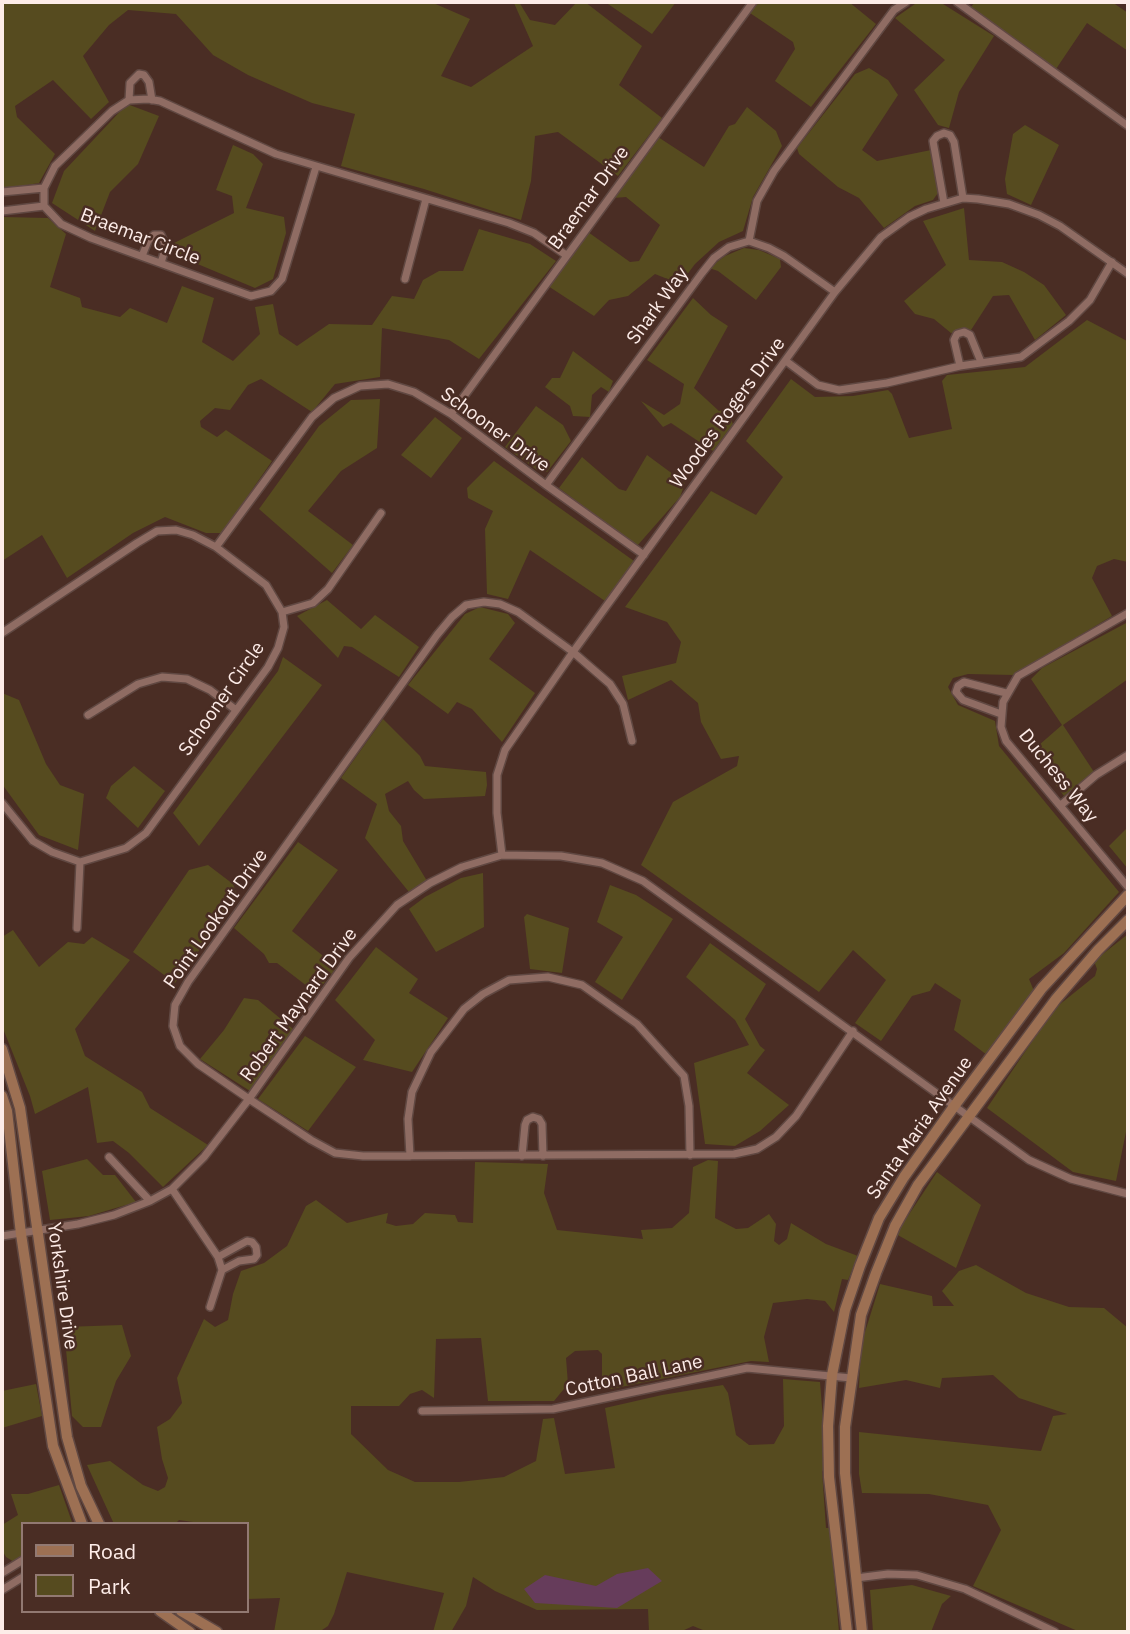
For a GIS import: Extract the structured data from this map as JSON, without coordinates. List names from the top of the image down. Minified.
{"streets":{"street":["Braemar Drive","Braemar Circle","Shark Way","Woodes Rogers Drive","Schooner Drive","Schooner Circle","Duchess Way","Point Lookout Drive","Robert Maynard Drive","Santa Maria Avenue","Yorkshire Drive","Cotton Ball Lane"]},"crossings":[["Braemar Drive","Schooner Drive"],["Shark Way","Schooner Drive"],["Woodes Rogers Drive","Schooner Drive"],["Woodes Rogers Drive","Point Lookout Drive"],["Woodes Rogers Drive","Robert Maynard Drive"],["Point Lookout Drive","Robert Maynard Drive"],["Robert Maynard Drive","Santa Maria Avenue"],["Robert Maynard Drive","Yorkshire Drive"],["Santa Maria Avenue","Cotton Ball Lane"]],"legend":["Road","Park"]}
